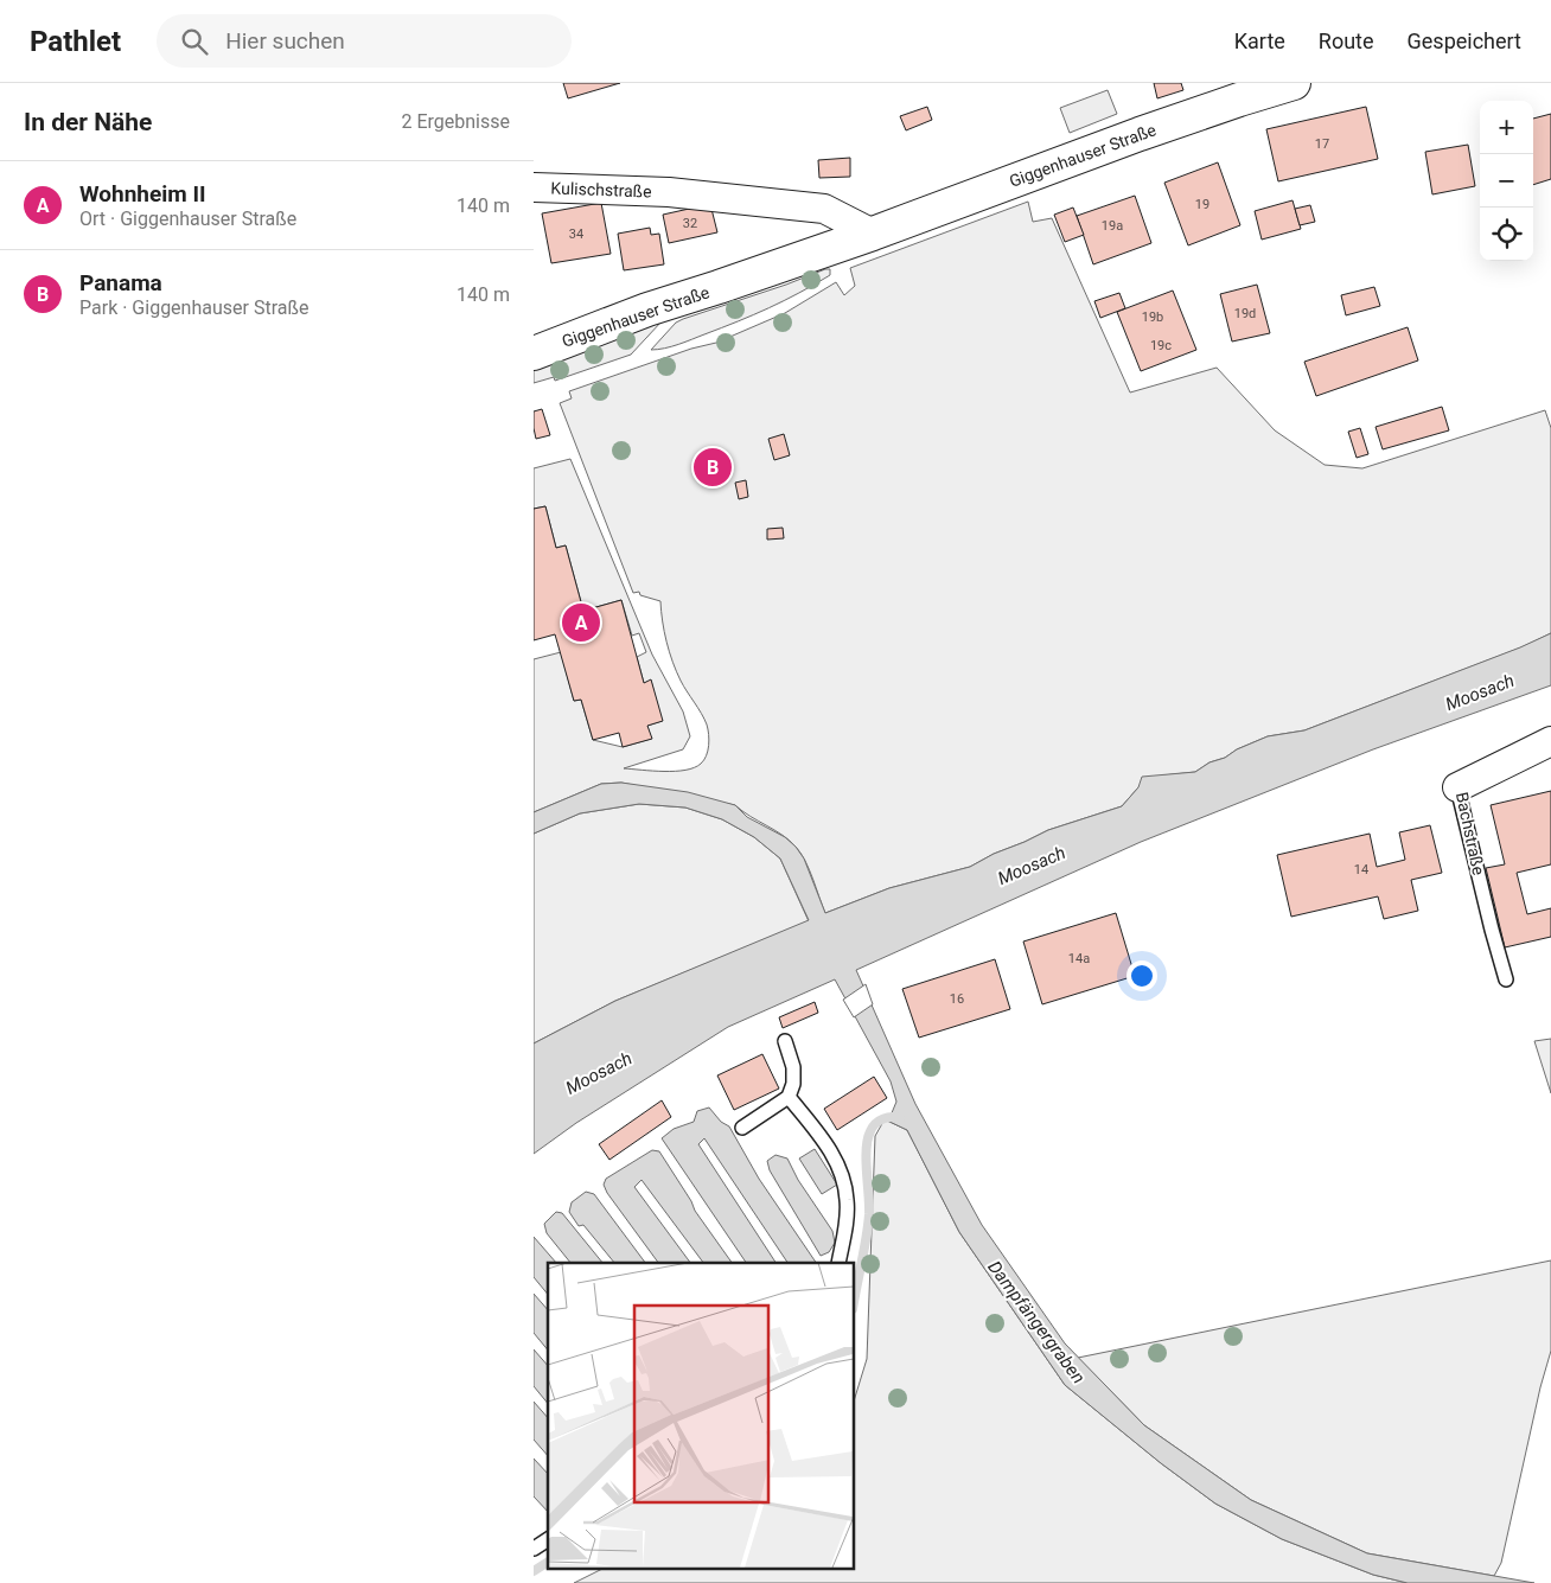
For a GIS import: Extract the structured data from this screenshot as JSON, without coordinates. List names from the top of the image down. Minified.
{"streets":{"main road":["Giggenhauser Straße"],"street":["Kulischstraße","Bachstraße"]},"crossings":[["Giggenhauser Straße","Kulischstraße"]],"water":["Moosach","Dampfängergraben"],"house_numbers":["17","19","32","19a","34","19d","19b","19c","14","14a","16"],"page":{"header":"Pathlet","search":"Hier suchen","nav":["Karte","Route","Gespeichert"],"heading":["In der Nähe","2 Ergebnisse"],"map_buttons":["+","−"],"list":[{"mark":"A","name":"Wohnheim II","note":"Ort · Giggenhauser Straße","value":"140 m"},{"mark":"B","name":"Panama","note":"Park · Giggenhauser Straße","value":"140 m"}],"pins":["B","A"]}}
